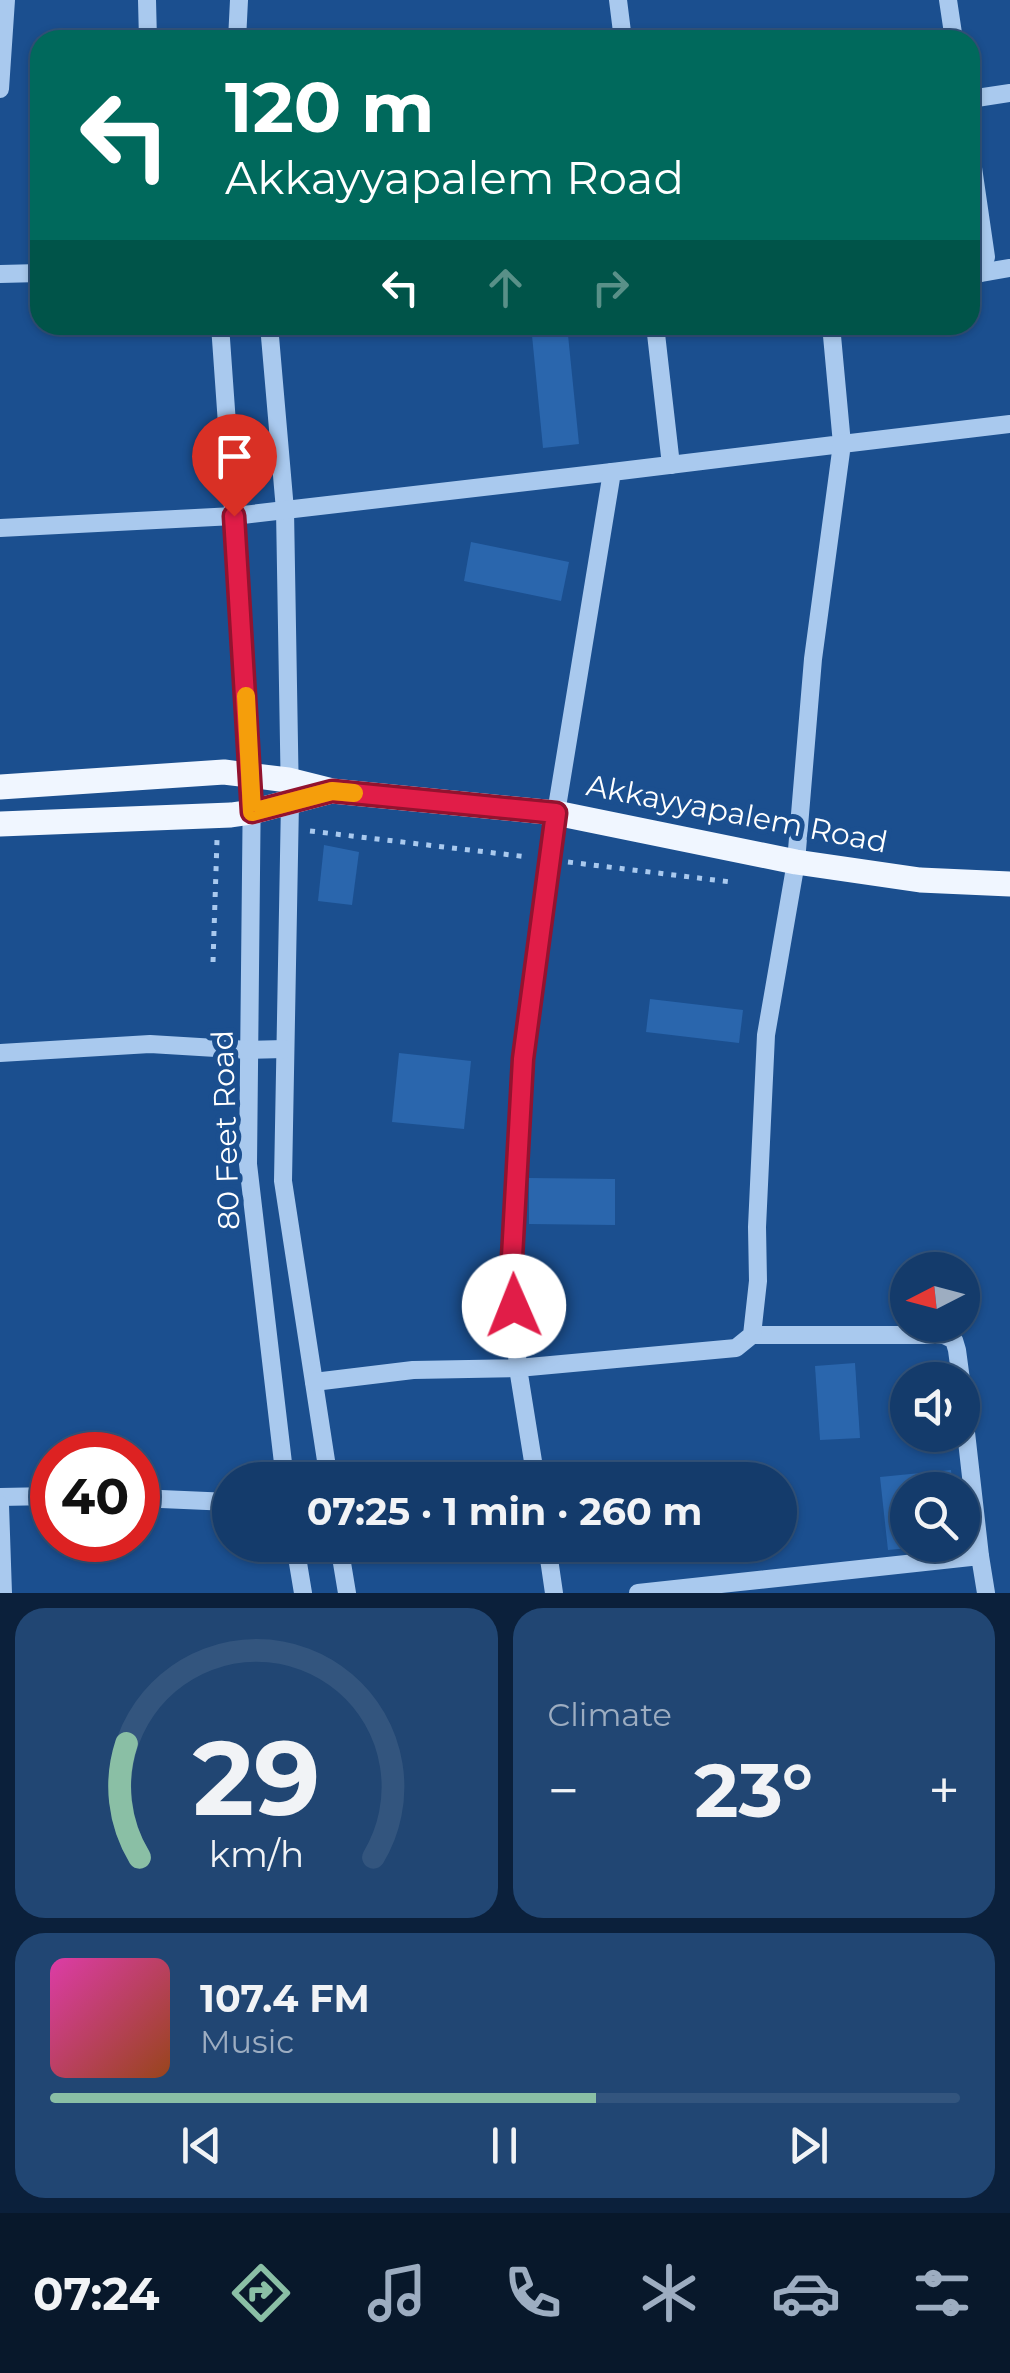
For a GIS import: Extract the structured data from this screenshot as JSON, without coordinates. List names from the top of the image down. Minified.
{"streets":{"main road":["Akkayyapalem Road"],"street":["80 Feet Road"]},"crossings":[["Akkayyapalem Road","80 Feet Road"]],"north":"left","page":{"turn":["120 m","Akkayyapalem Road"],"limit":"40","trip":"07:25 · 1 min · 260 m","tile":"Climate","heat":["−","23°","+"],"song":["107.4 FM","Music"],"tabs":"07:24","gauge":["29","km/h"]}}
